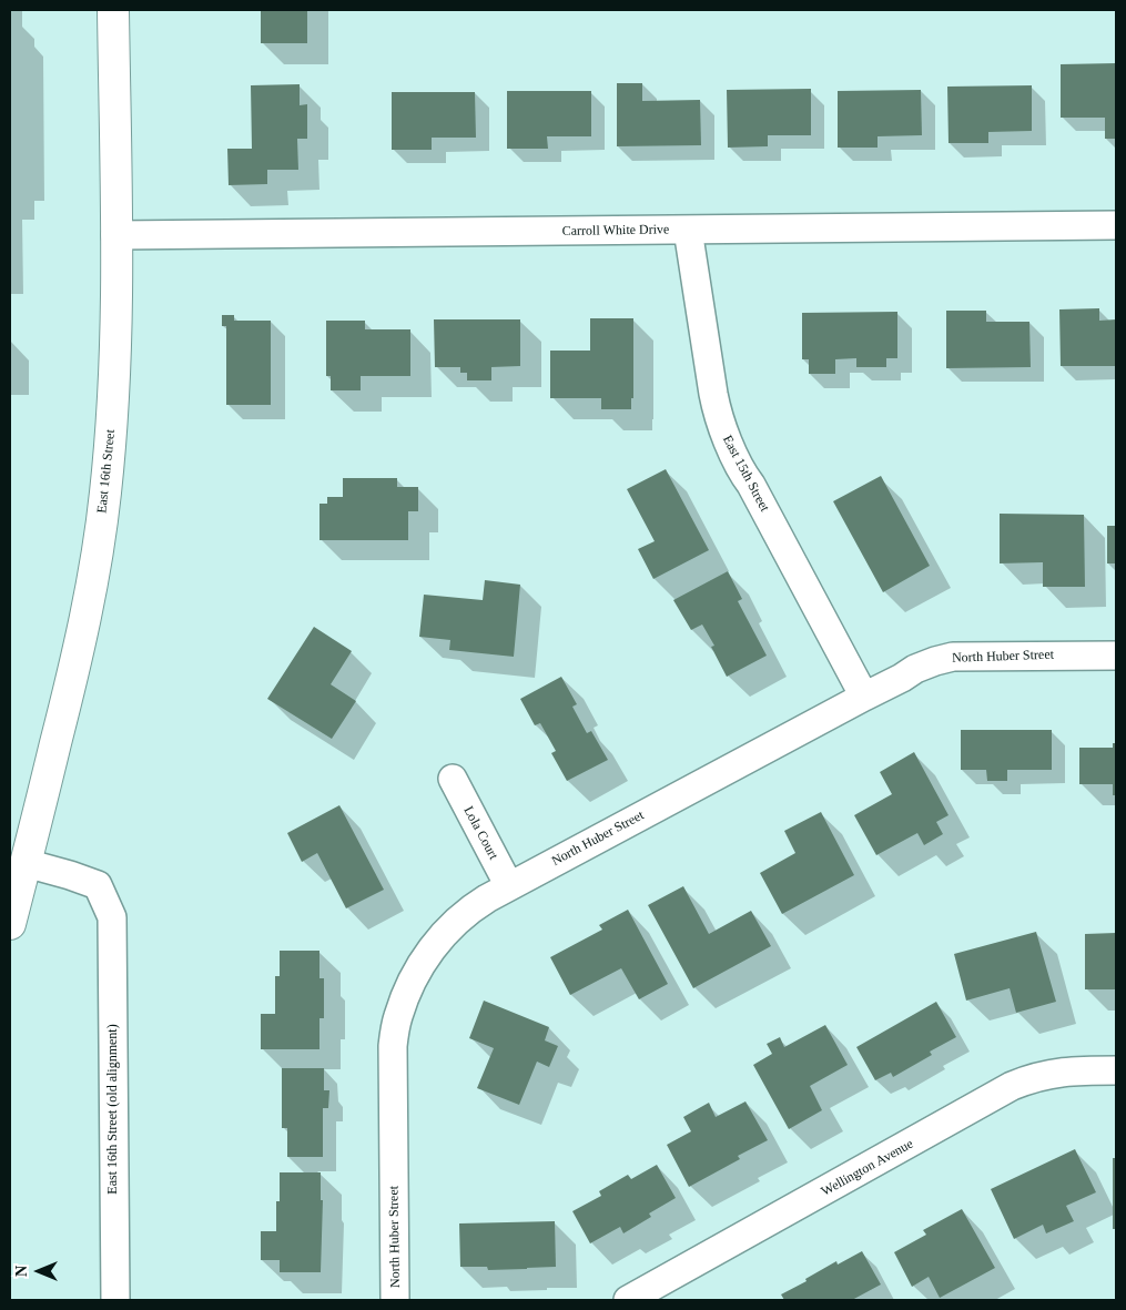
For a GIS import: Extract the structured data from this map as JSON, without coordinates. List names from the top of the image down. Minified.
{"streets":{"street":["Carroll White Drive","East 16th Street","East 15th Street","North Huber Street","Lola Court","East 16th Street (old alignment)","Wellington Avenue"]},"crossings":[["Carroll White Drive","East 16th Street"],["Carroll White Drive","East 15th Street"],["East 16th Street","East 16th Street (old alignment)"],["East 15th Street","North Huber Street"],["North Huber Street","Lola Court"]],"north":"left"}
